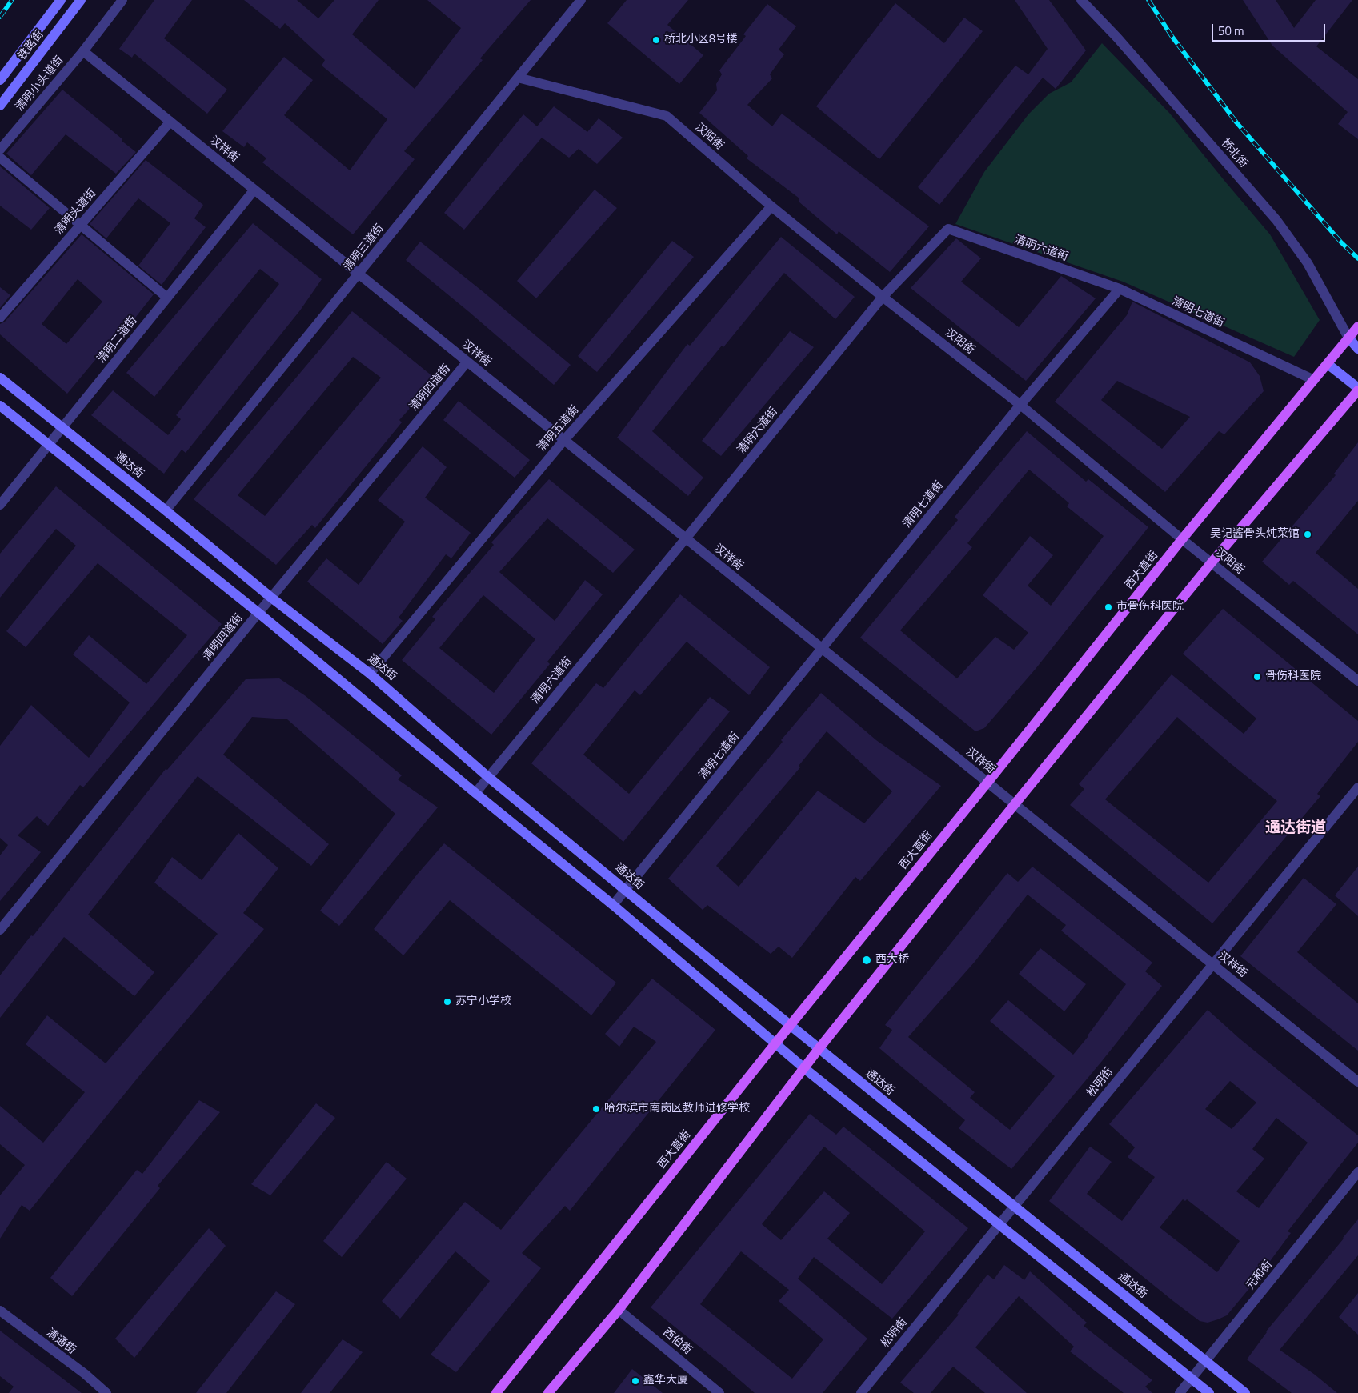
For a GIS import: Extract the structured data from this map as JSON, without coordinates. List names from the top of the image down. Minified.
{"streets":{"main road":["铁路街","通达街","西大直街"],"street":["清明小头道街","汉阳街","汉祥街","桥北街","清明头道街","清明三道街","清明六道街","清明七道街","清明二道街","清明四道街","清明五道街","松明街","元和街","清通街","西伯街"]},"crossings":[["清明小头道街","汉祥街"],["汉阳街","清明三道街"],["汉阳街","清明六道街"],["汉阳街","清明七道街"],["汉阳街","清明五道街"],["汉阳街","西大直街"],["汉祥街","清明头道街"],["汉祥街","清明三道街"],["汉祥街","清明六道街"],["汉祥街","清明七道街"],["汉祥街","清明二道街"],["汉祥街","清明四道街"],["汉祥街","清明五道街"],["汉祥街","西大直街"],["汉祥街","松明街"],["桥北街","西大直街"],["清明三道街","通达街"],["清明六道街","清明七道街"],["清明六道街","通达街"],["清明七道街","通达街"],["清明七道街","西大直街"],["清明二道街","通达街"],["清明四道街","通达街"],["清明五道街","通达街"],["通达街","西大直街"],["通达街","松明街"],["通达街","元和街"]],"districts":["通达街道"],"places":["桥北小区8号楼","吴记酱骨头炖菜馆","市骨伤科医院","骨伤科医院","西大桥","苏宁小学校","哈尔滨市南岗区教师进修学校","鑫华大厦"],"scale_bar":"50 m"}
